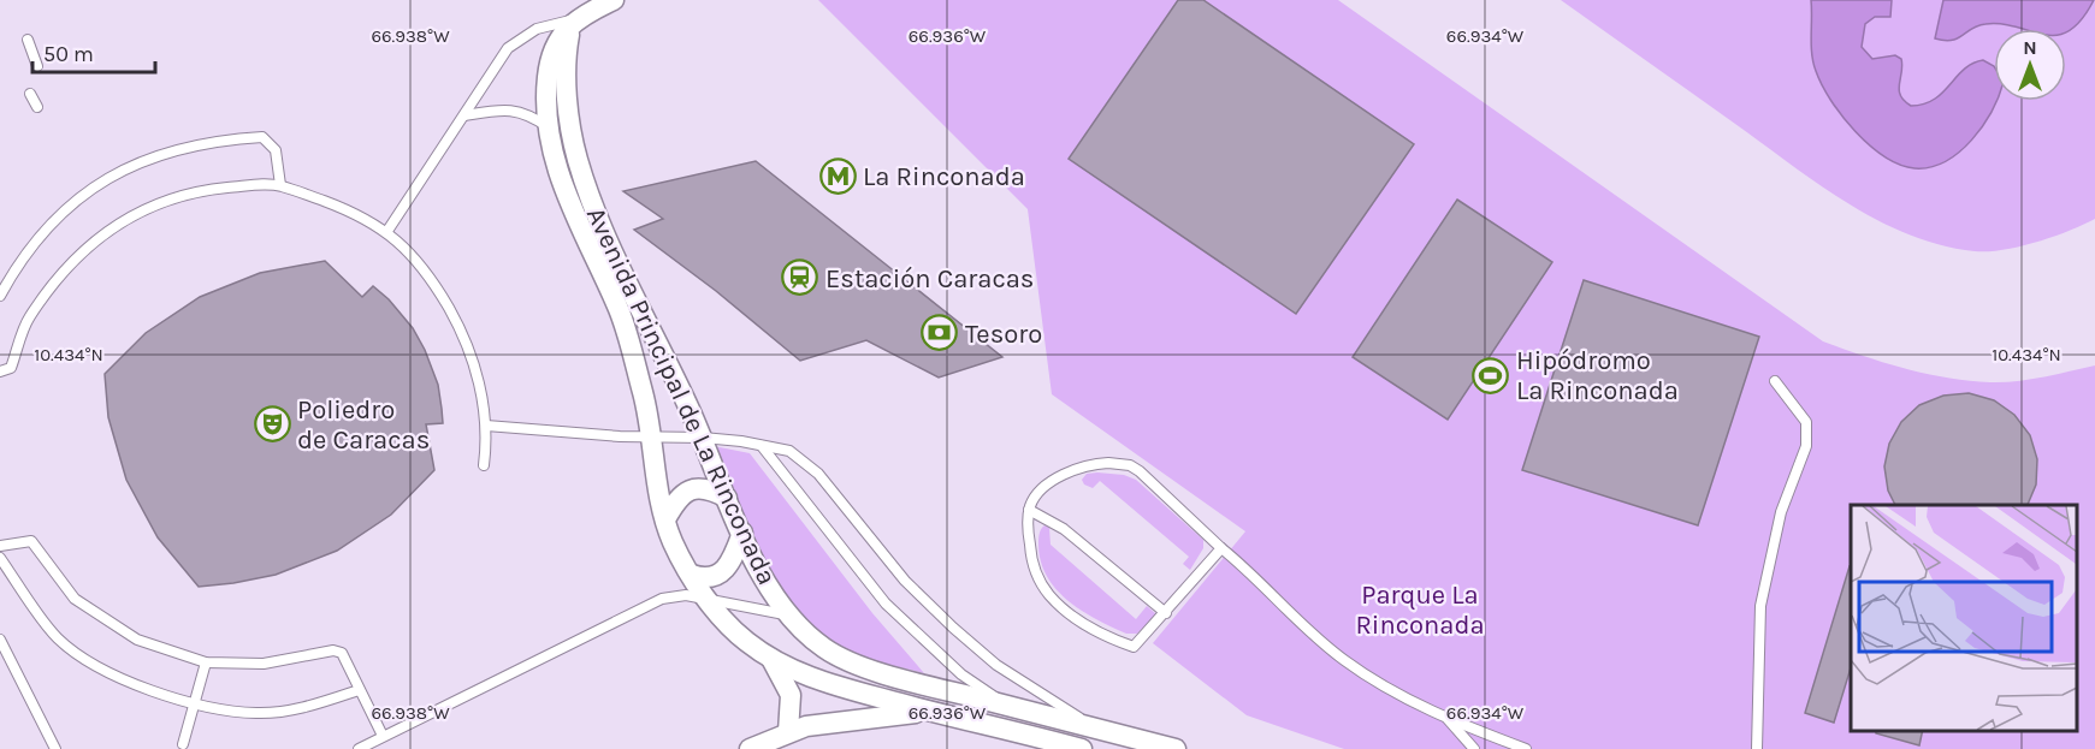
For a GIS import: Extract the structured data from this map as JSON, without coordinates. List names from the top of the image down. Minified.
{"streets":{"street":["Avenida Principal de La Rinconada"]},"parks":["Parque La Rinconada"],"places":{"metro station":["La Rinconada"],"station":["Estación Caracas"],"bank":["Tesoro"],"sports":["Hipódromo La Rinconada"],"theatre":["Poliedro de Caracas"]},"scale_bar":"50 m","north":"top","coordinates":["66.938°W","66.936°W","66.934°W","10.434°N"]}
